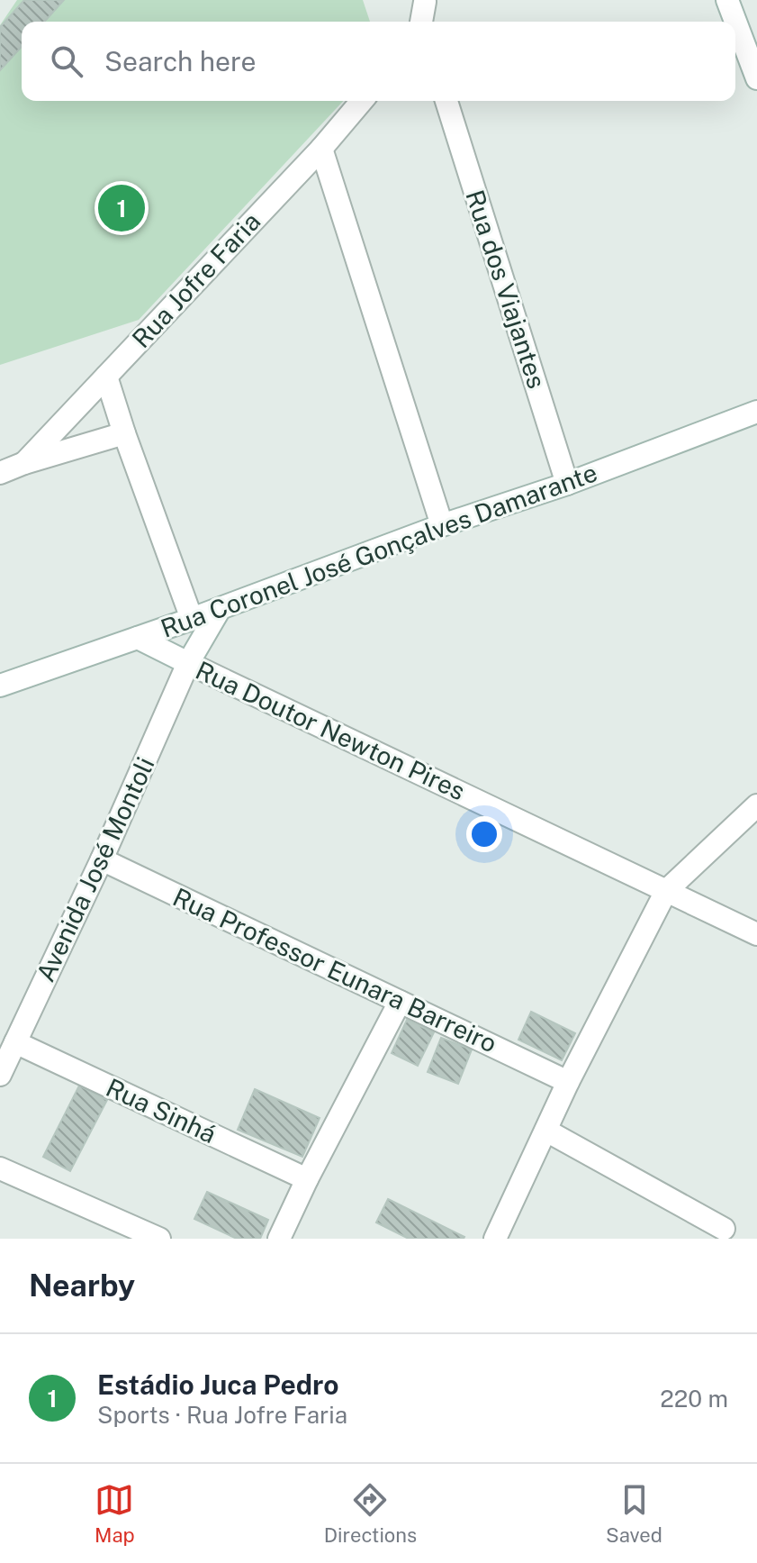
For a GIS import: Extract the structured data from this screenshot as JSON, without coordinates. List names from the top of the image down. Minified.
{"streets":{"street":["Rua Jofre Faria","Rua dos Viajantes","Rua Coronel José Gonçalves Damarante","Rua Doutor Newton Pires","Avenida José Montoli","Rua Professor Eunara Barreiro","Rua Sinhá"]},"crossings":[["Rua dos Viajantes","Rua Coronel José Gonçalves Damarante"],["Rua Coronel José Gonçalves Damarante","Rua Doutor Newton Pires"],["Rua Coronel José Gonçalves Damarante","Avenida José Montoli"],["Rua Doutor Newton Pires","Avenida José Montoli"],["Avenida José Montoli","Rua Professor Eunara Barreiro"],["Avenida José Montoli","Rua Sinhá"]],"page":{"search":"Search here","pins":"1","heading":"Nearby","list":[{"mark":"1","name":"Estádio Juca Pedro","note":"Sports · Rua Jofre Faria","value":"220 m"}],"nav":["Map","Directions","Saved"]}}
